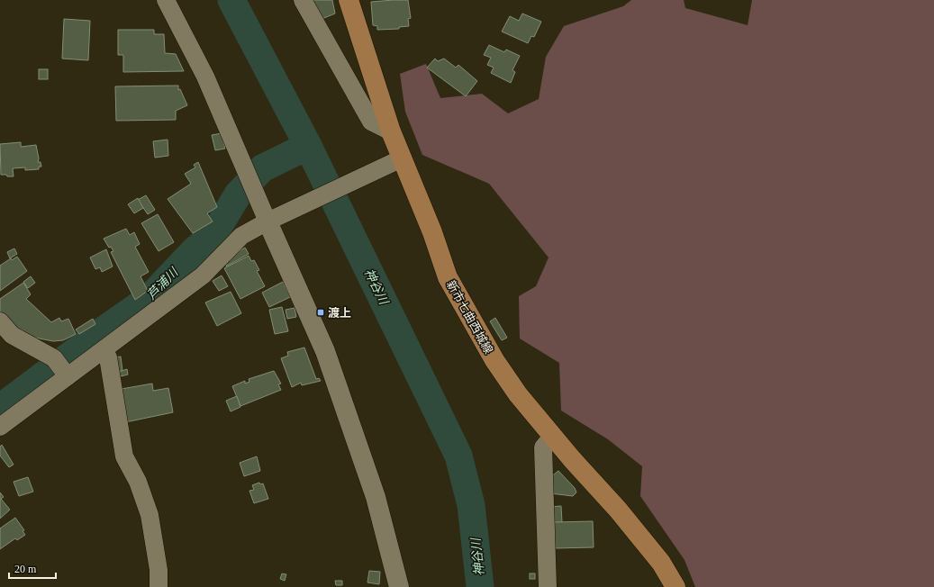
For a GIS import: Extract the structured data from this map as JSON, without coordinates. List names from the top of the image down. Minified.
{"streets":{"main road":["新市七曲西城線"]},"water":["芦浦川","神谷川"],"places":{"transit":["渡上"]},"scale_bar":"20 m"}
